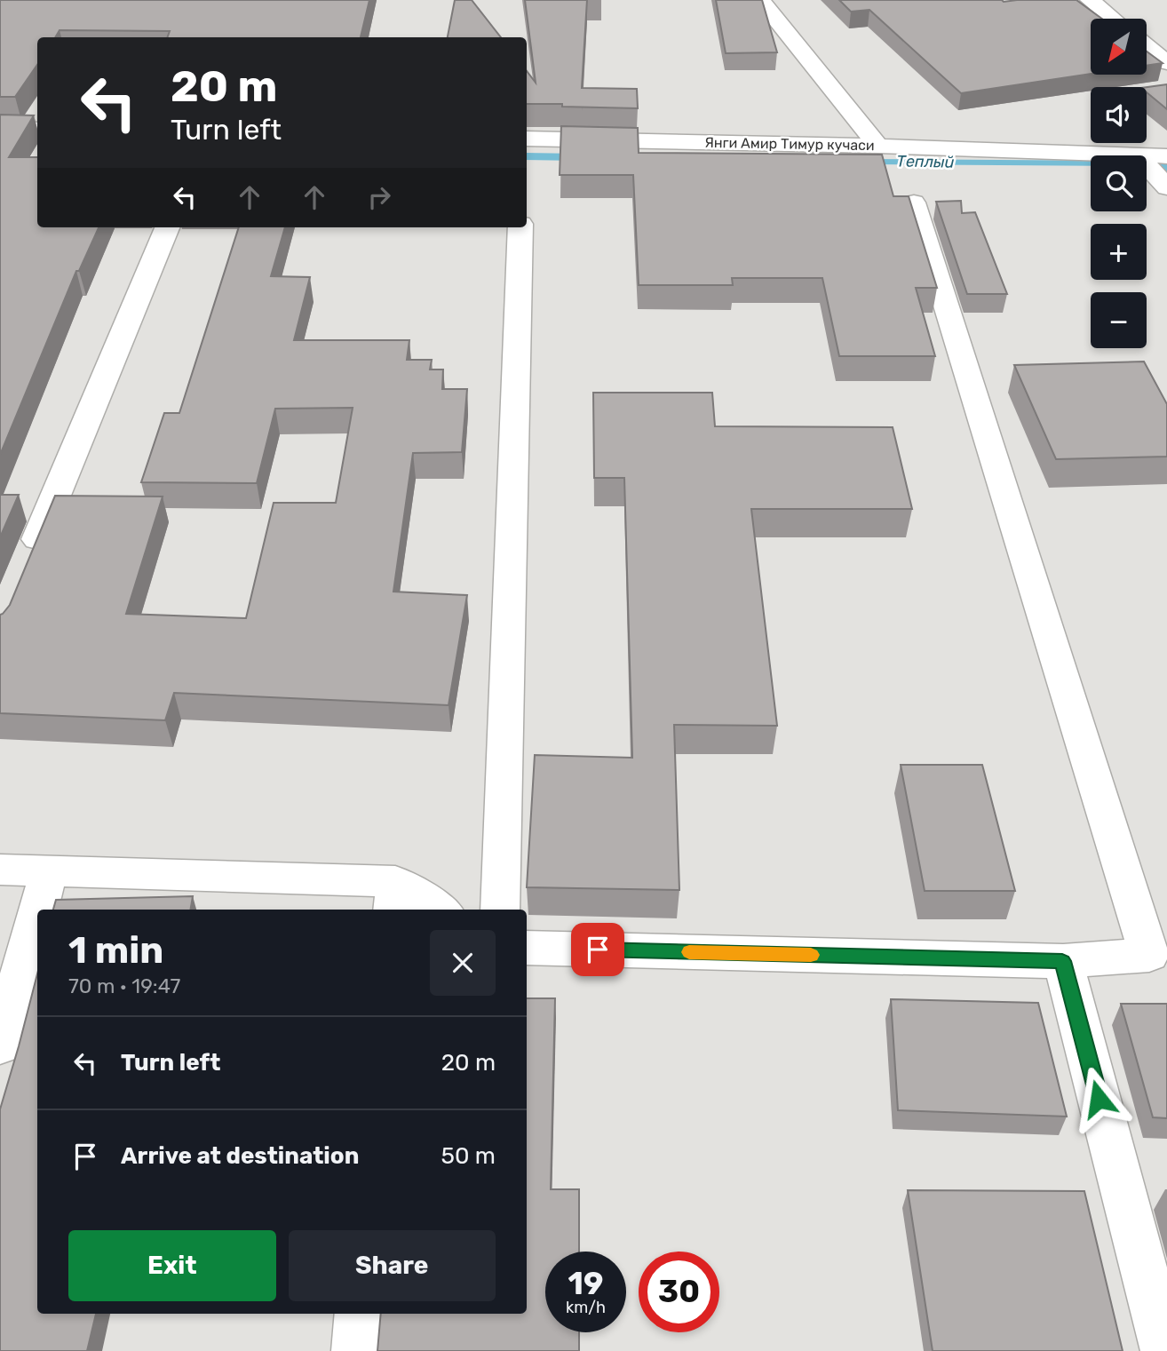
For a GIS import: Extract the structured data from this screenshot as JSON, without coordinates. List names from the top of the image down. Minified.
{"streets":{"street":["Янги Амир Тимур кучаси"]},"water":["Теплый"],"north":"bottom left","page":{"map_buttons":["+","−"],"turn":["20 m","Turn left"],"heading":["1 min","70 m · 19:47"],"list":[{"name":"Turn left","value":"20 m"},{"name":"Arrive at destination","value":"50 m"}],"buttons":["Exit","Share"],"speed":"19 km/h","limit":"30"}}
